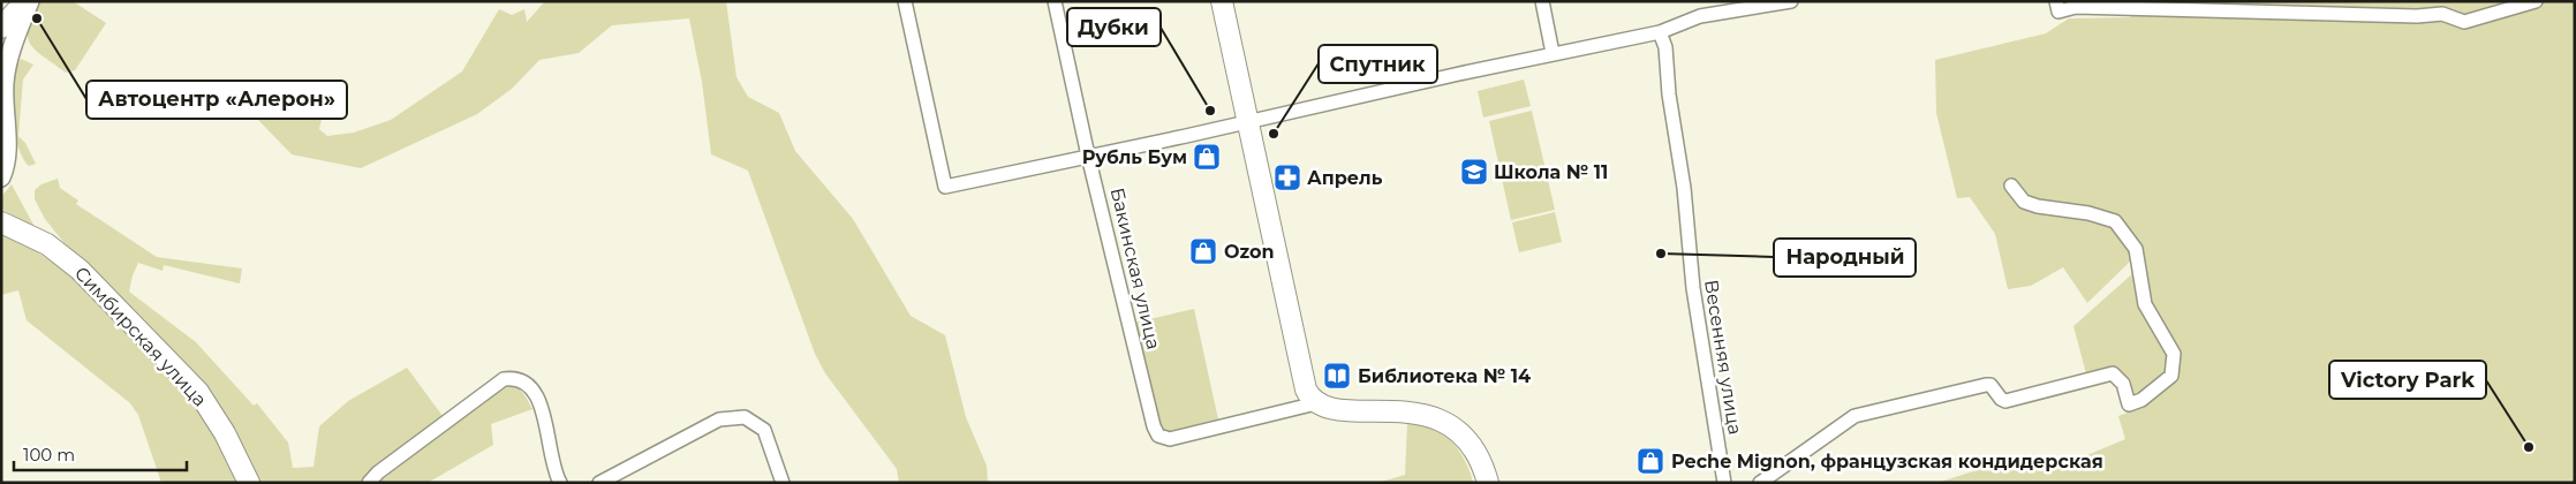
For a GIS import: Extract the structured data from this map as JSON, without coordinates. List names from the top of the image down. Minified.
{"streets":{"main road":["Симбирская улица"],"street":["Бакинская улица","Весенняя улица"]},"places":{"other":["Автоцентр «Алерон»","Дубки","Спутник","Народный","Victory Park"],"shop":["Рубль Бум","Ozon","Peche Mignon, французская кондидерская"],"school or university":["Школа № 11"],"pharmacy":["Апрель"],"library":["Библиотека № 14"]},"scale_bar":"100 m"}
